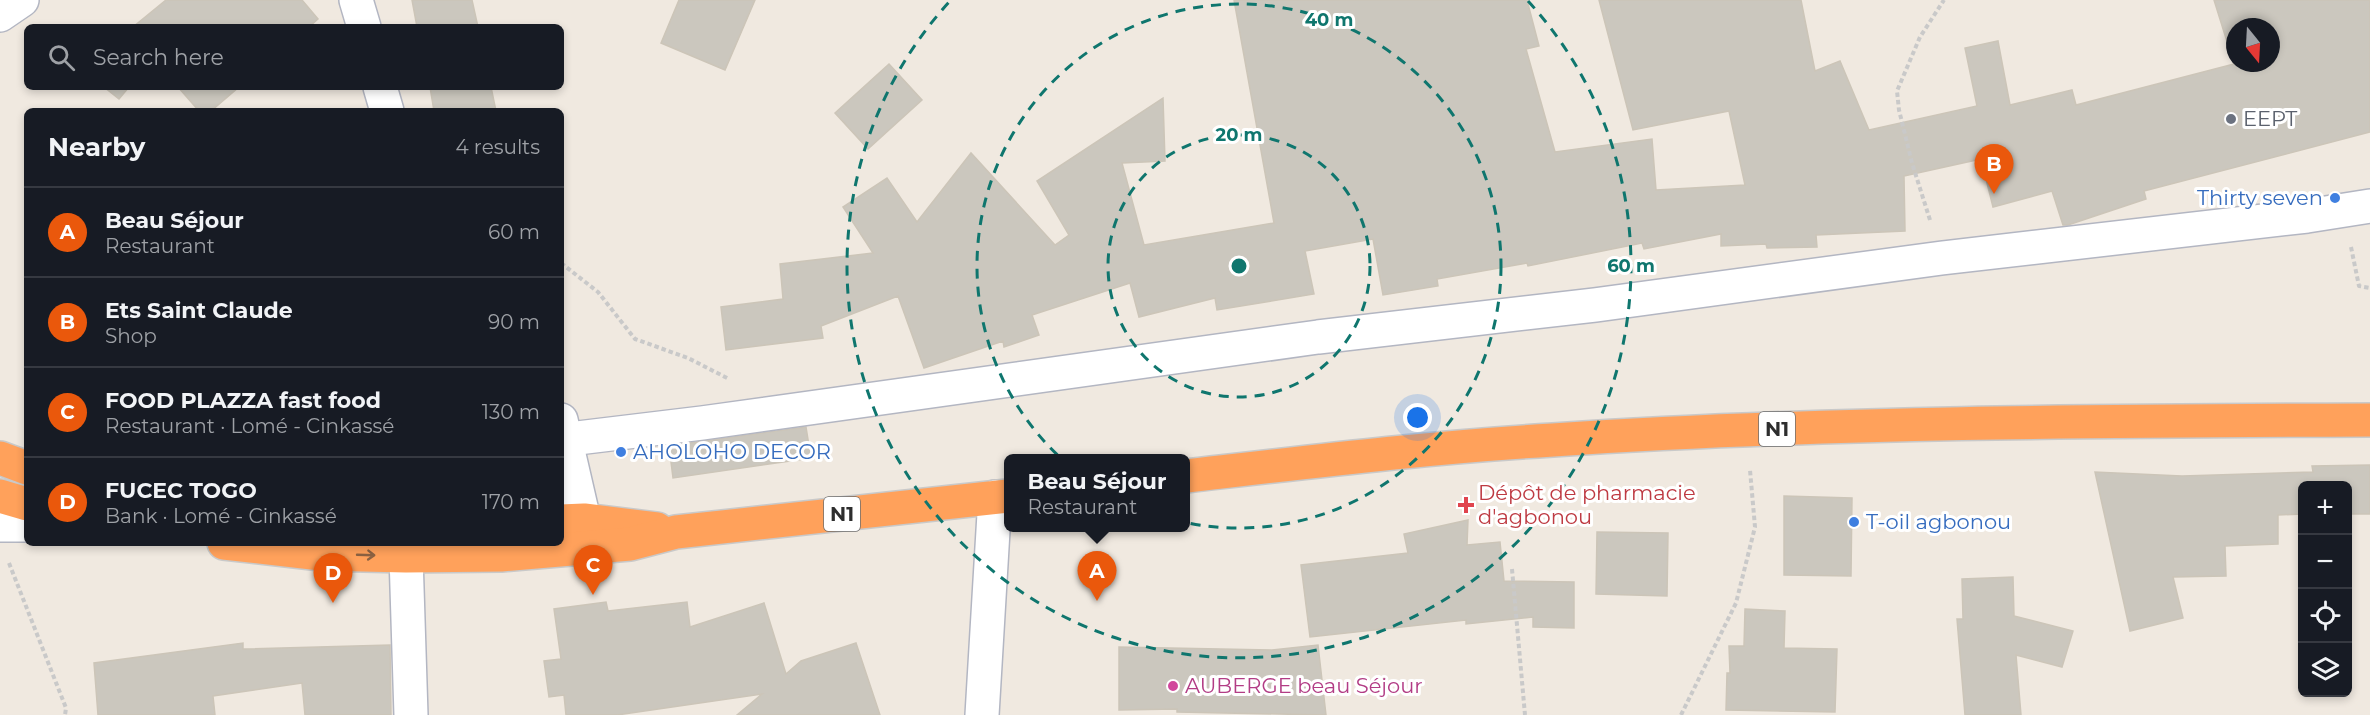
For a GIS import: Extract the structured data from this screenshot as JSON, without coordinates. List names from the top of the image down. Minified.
{"streets":{"highway":["N1"]},"places":{"other":["EEPT","Thirty seven","AHOLOHO DECOR","T-oil agbonou","AUBERGE beau Séjour"],"health":["Dépôt de pharmacie d'agbonou"]},"north":"bottom","page":{"search":"Search here","heading":["Nearby","4 results"],"pins":["B","C","A","D"],"list":[{"mark":"A","name":"Beau Séjour","note":"Restaurant","value":"60 m"},{"mark":"B","name":"Ets Saint Claude","note":"Shop","value":"90 m"},{"mark":"C","name":"FOOD PLAZZA fast food","note":"Restaurant · Lomé - Cinkassé","value":"130 m"},{"mark":"D","name":"FUCEC TOGO","note":"Bank · Lomé - Cinkassé","value":"170 m"}],"popup":["Beau Séjour","Restaurant"],"map_buttons":["+","−"]},"rings":["40 m","20 m","60 m"]}
